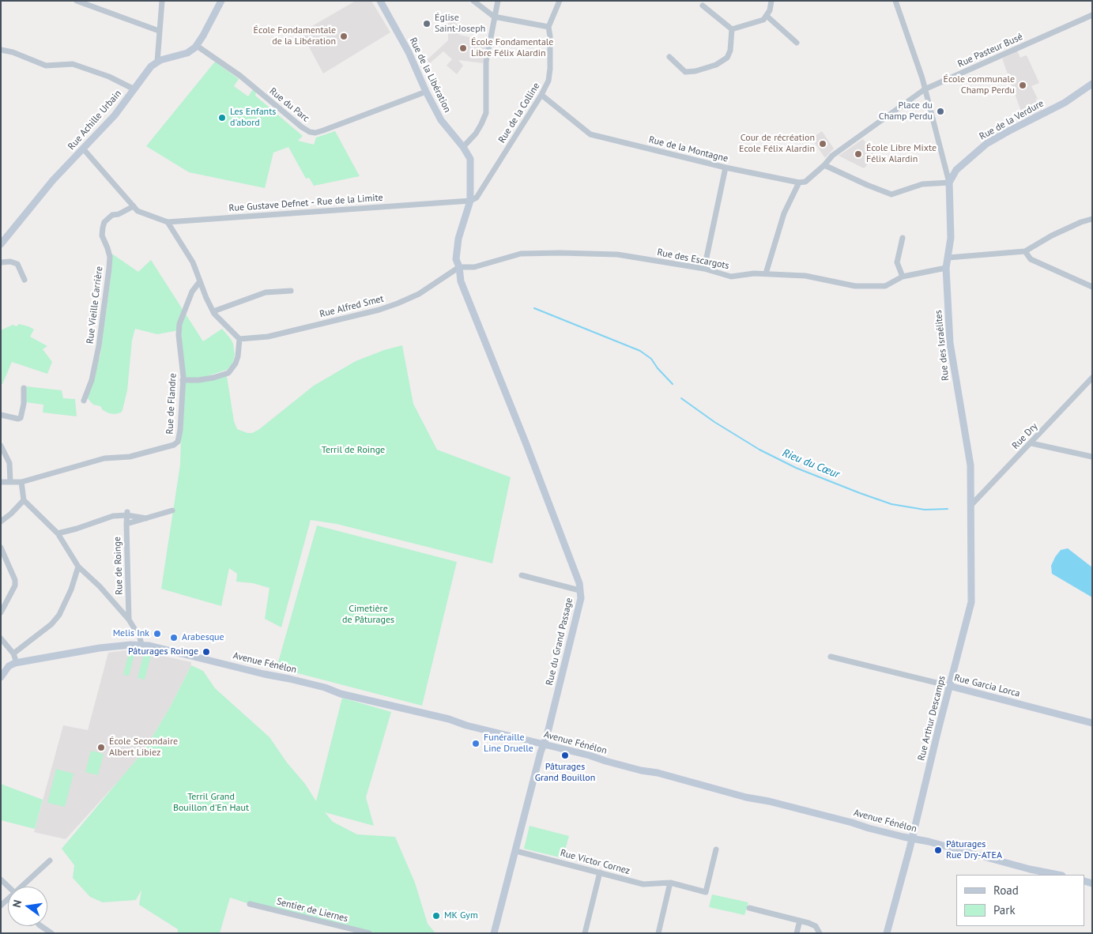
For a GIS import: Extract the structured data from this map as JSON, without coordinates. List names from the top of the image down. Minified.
{"streets":{"street":["Rue Pasteur Busé","Rue de la Libération","Rue du Parc","Rue de la Colline","Rue Achille Urbain","Rue de la Verdure","Rue de la Montagne","Rue Gustave Defnet - Rue de la Limite","Rue des Escargots","Rue Vieille Carrière","Rue Alfred Smet","Rue des Israélites","Rue de Flandre","Rue Dry","Rue de Roinge","Rue du Grand Passage","Avenue Fénélon","Rue Garcia Lorca","Rue Arthur Descamps","Rue Victor Cornez","Sentier de Liernes"]},"crossings":[["Rue de la Libération","Rue du Parc"],["Rue de la Libération","Rue de la Colline"],["Rue de la Libération","Rue Gustave Defnet - Rue de la Limite"],["Rue de la Colline","Rue de la Montagne"],["Rue de la Colline","Rue Gustave Defnet - Rue de la Limite"],["Rue de la Verdure","Rue des Israélites"],["Rue Gustave Defnet - Rue de la Limite","Rue Vieille Carrière"],["Rue des Escargots","Rue Alfred Smet"],["Rue des Escargots","Rue des Israélites"],["Rue des Escargots","Rue du Grand Passage"],["Rue Alfred Smet","Rue du Grand Passage"],["Rue des Israélites","Rue Dry"],["Rue des Israélites","Rue Arthur Descamps"],["Rue Dry","Rue Arthur Descamps"],["Rue du Grand Passage","Avenue Fénélon"],["Rue du Grand Passage","Rue Victor Cornez"],["Avenue Fénélon","Rue Arthur Descamps"],["Rue Garcia Lorca","Rue Arthur Descamps"]],"water":["Rieu du Cœur"],"parks":["Terril de Roinge","Cimetière de Pâturages","Terril Grand Bouillon d'En Haut"],"places":["Église Saint-Joseph","École Fondamentale de la Libération","École Fondamentale Libre Félix Alardin","École communale Champ Perdu","Place du Champ Perdu","Les Enfants d'abord","Cour de récréation Ecole Félix Alardin","École Libre Mixte Félix Alardin","Melis Ink","Arabesque","Pâturages Roinge","Funéraille Line Druelle","École Secondaire Albert Libiez","Pâturages Grand Bouillon","Pâturages Rue Dry-ATEA","MK Gym"],"legend":["Road","Park"],"north":"left"}
